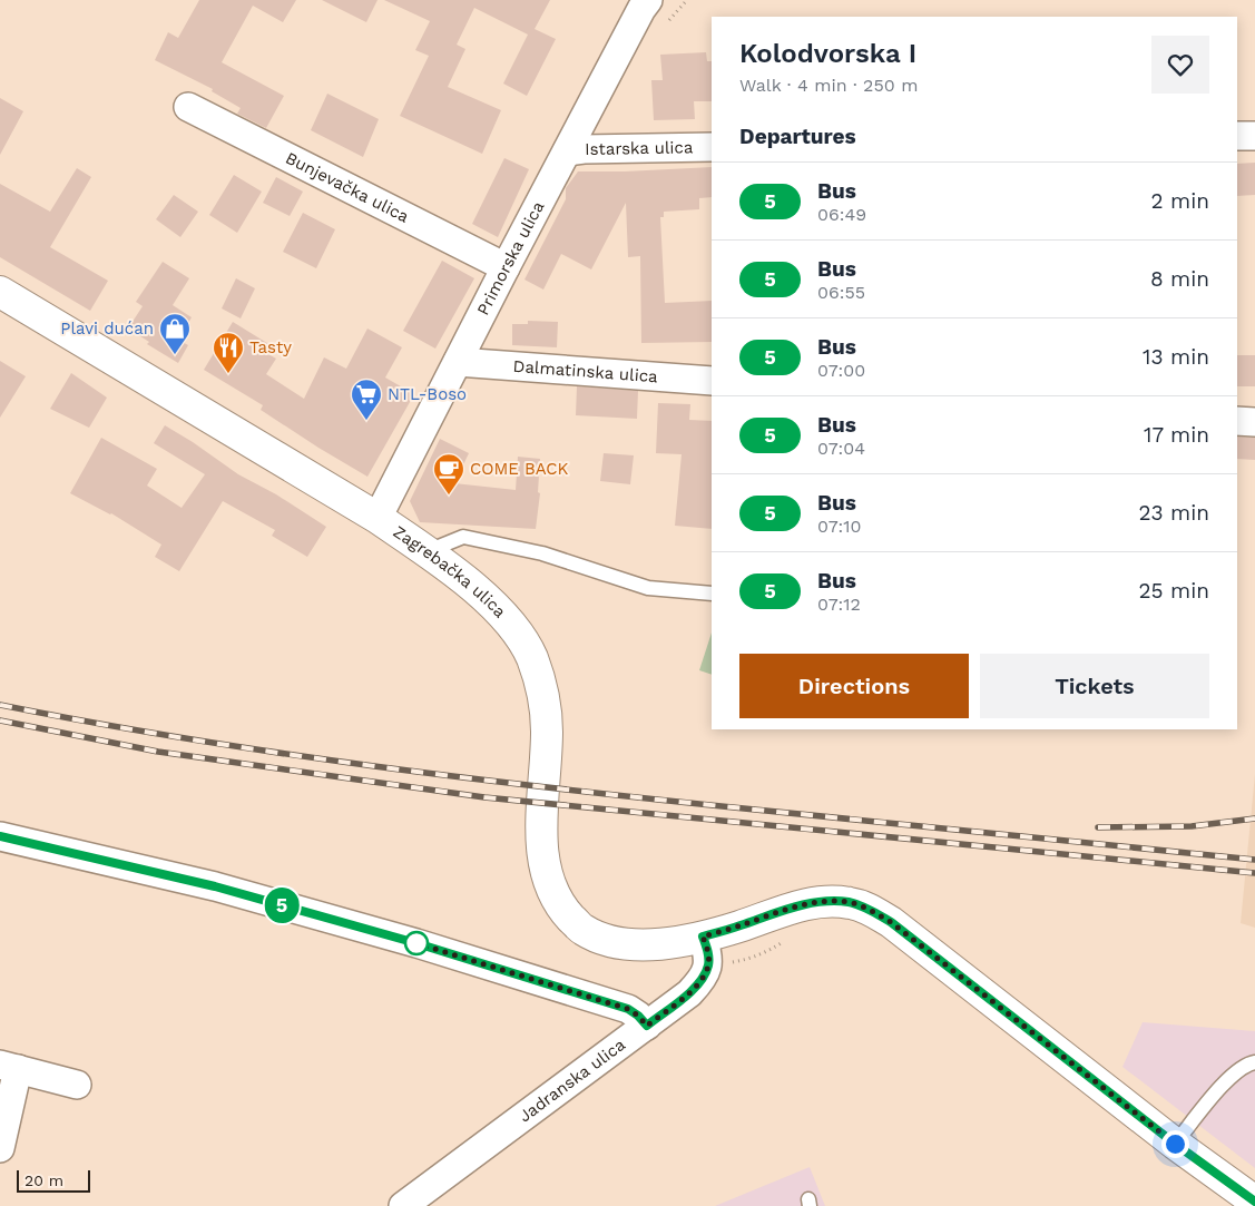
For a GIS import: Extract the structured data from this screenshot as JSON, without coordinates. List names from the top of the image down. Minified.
{"streets":{"main road":["Zagrebačka ulica"],"street":["Istarska ulica","Bunjevačka ulica","Primorska ulica","Dalmatinska ulica","Jadranska ulica"]},"crossings":[["Istarska ulica","Primorska ulica"],["Bunjevačka ulica","Primorska ulica"],["Primorska ulica","Dalmatinska ulica"],["Primorska ulica","Zagrebačka ulica"],["Zagrebačka ulica","Jadranska ulica"]],"places":{"shop":["Plavi dućan"],"restaurant":["Tasty"],"supermarket":["NTL-Boso"],"cafe":["COME BACK"]},"lines":["bus line 5"],"scale_bar":"20 m","page":{"on_map":"5","heading":[["Kolodvorska I","Walk · 4 min · 250 m"],"Departures"],"list":[{"mark":"5","name":"Bus","note":"06:49","value":"2 min"},{"mark":"5","name":"Bus","note":"06:55","value":"8 min"},{"mark":"5","name":"Bus","note":"07:00","value":"13 min"},{"mark":"5","name":"Bus","note":"07:04","value":"17 min"},{"mark":"5","name":"Bus","note":"07:10","value":"23 min"},{"mark":"5","name":"Bus","note":"07:12","value":"25 min"}],"buttons":["Directions","Tickets"],"scale":"20 m"}}
